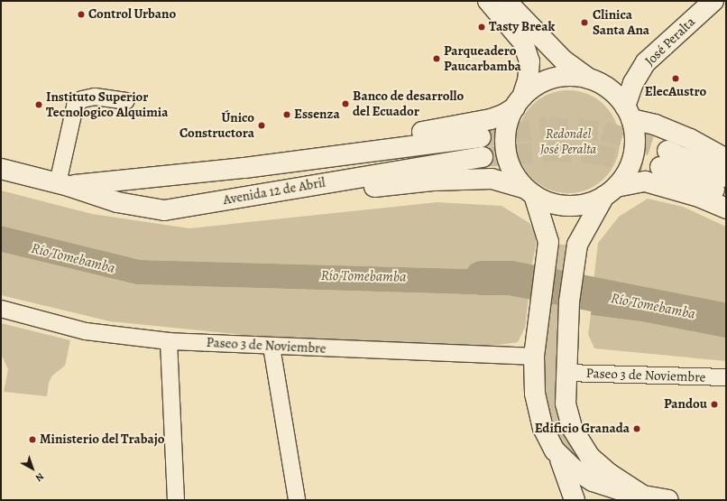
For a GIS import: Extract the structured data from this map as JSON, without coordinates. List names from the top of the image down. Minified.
{"streets":{"main road":["José Peralta","Avenida 12 de Abril"],"street":["Paseo 3 de Noviembre"]},"water":["Río Tomebamba"],"parks":["Redondel José Peralta"],"places":["Control Urbano","Clinica Santa Ana","Tasty Break","Parqueadero Paucarbamba","ElecAustro","Banco de desarrollo del Ecuador","Instituto Superior Tecnologico Alquimia","Essenza","Único Constructora","Pandou","Edificio Granada","Ministerio del Trabajo"],"north":"bottom right"}
